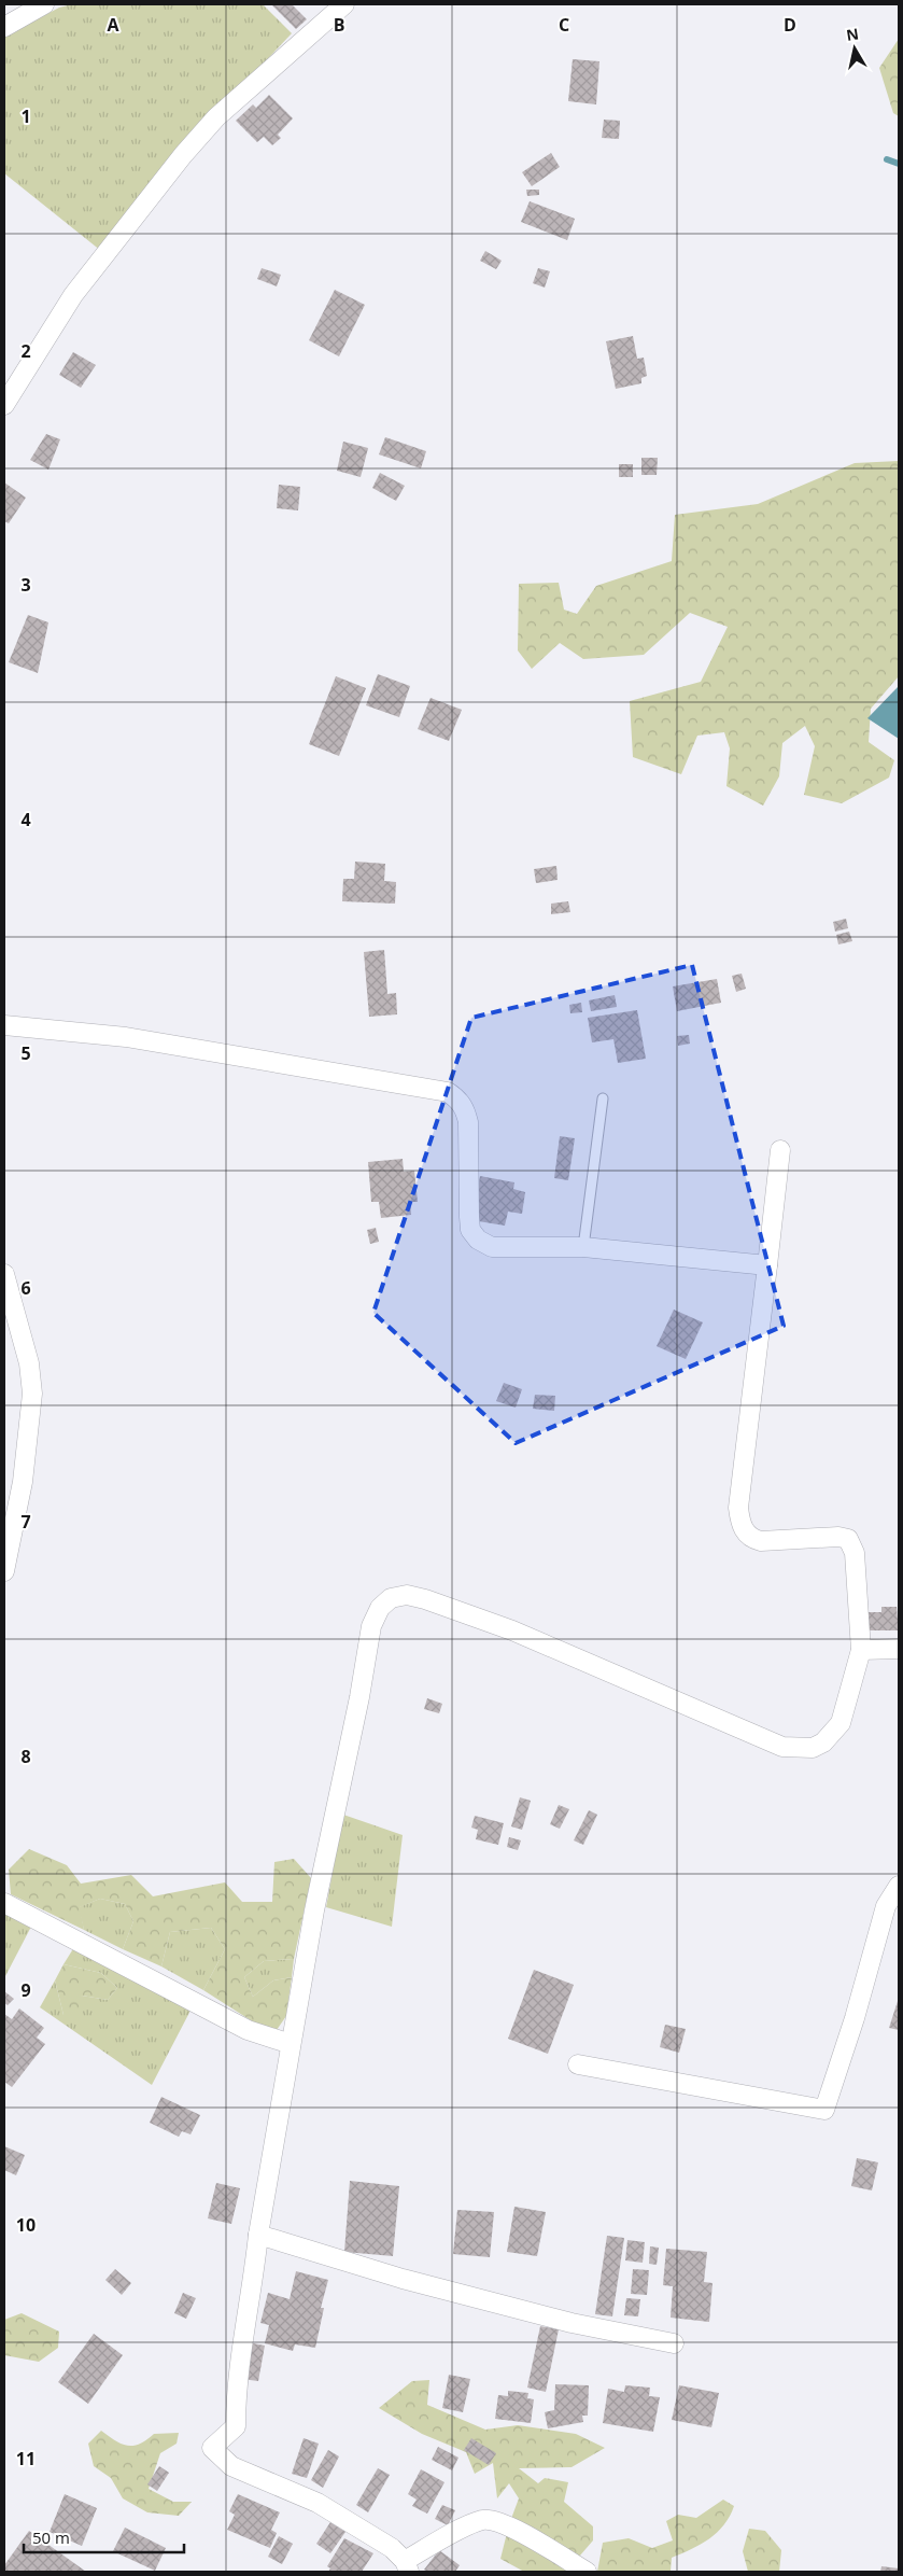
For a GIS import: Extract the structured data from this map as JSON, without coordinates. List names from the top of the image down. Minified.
{"scale_bar":"50 m","north":"top","grid":{"columns":["A","B","C","D"],"rows":["1","2","3","4","5","6","7","8","9","10","11"]}}
